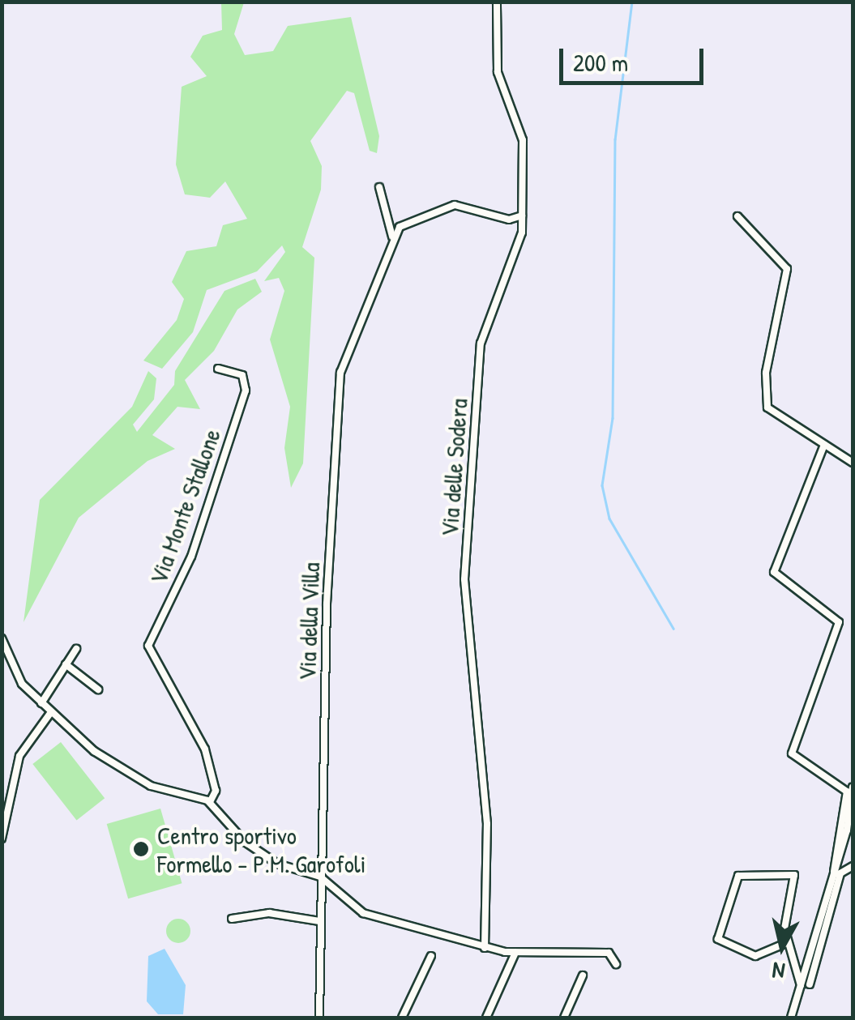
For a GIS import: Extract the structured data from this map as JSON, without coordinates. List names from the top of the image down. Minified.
{"streets":{"street":["Via delle Sodera","Via Monte Stallone","Via della Villa"]},"places":["Centro sportivo Formello - P.M. Garofoli"],"scale_bar":"200 m","north":"bottom"}
